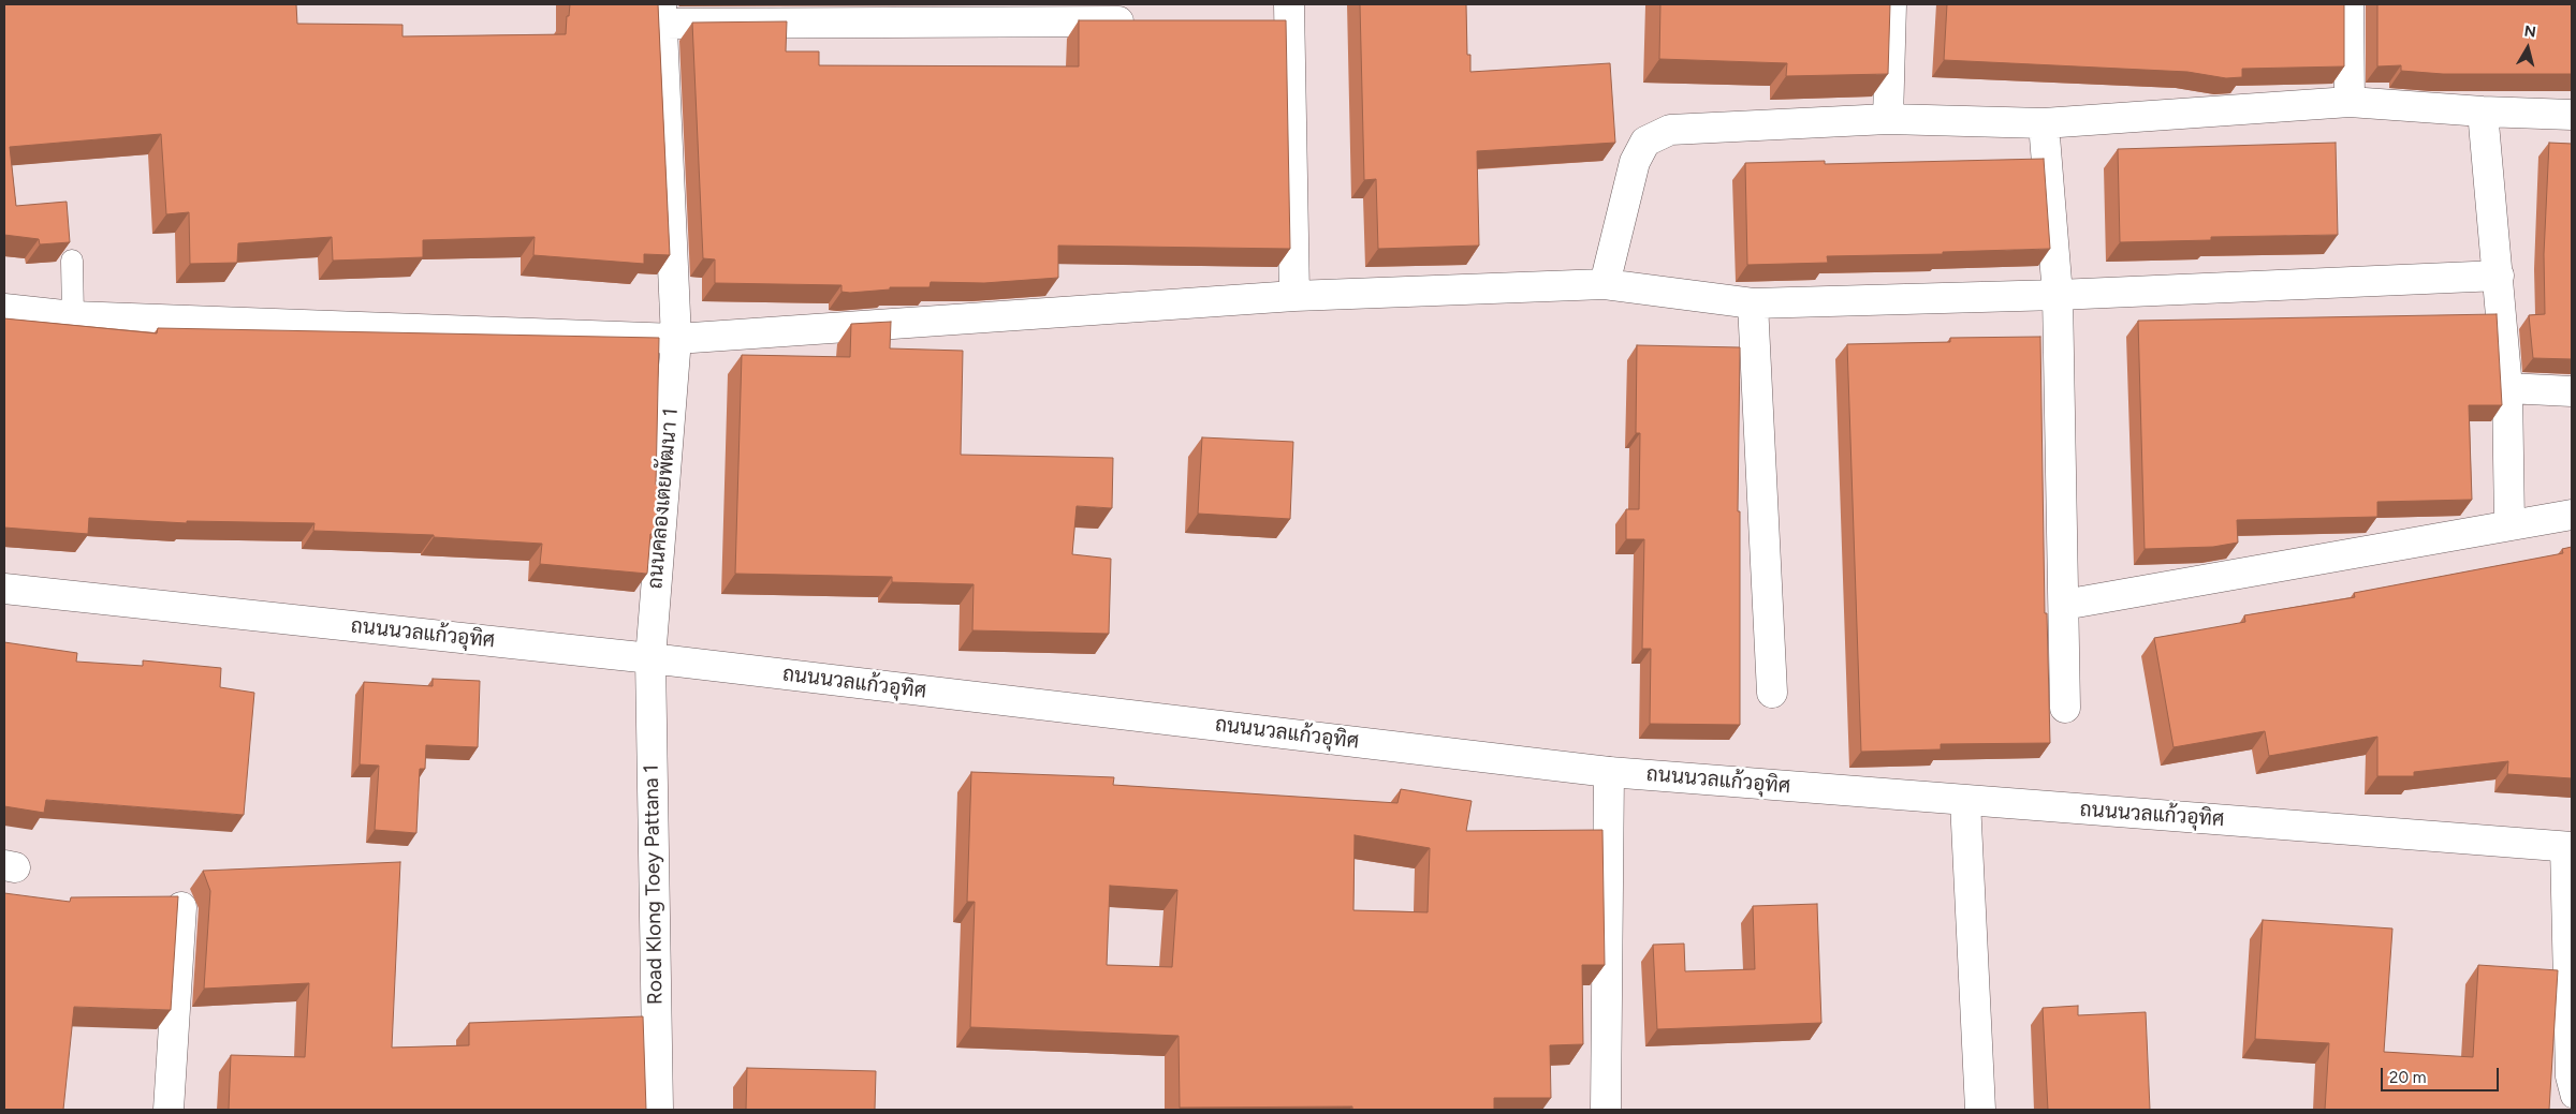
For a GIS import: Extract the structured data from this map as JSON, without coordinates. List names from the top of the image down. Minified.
{"streets":{"street":["ถนนคลองเตยพัฒนา 1","ถนนนวลแก้วอุทิศ","Road Klong Toey Pattana 1"]},"crossings":[["ถนนคลองเตยพัฒนา 1","ถนนนวลแก้วอุทิศ"],["ถนนคลองเตยพัฒนา 1","Road Klong Toey Pattana 1"],["ถนนนวลแก้วอุทิศ","Road Klong Toey Pattana 1"]],"scale_bar":"20 m","north":"top"}
